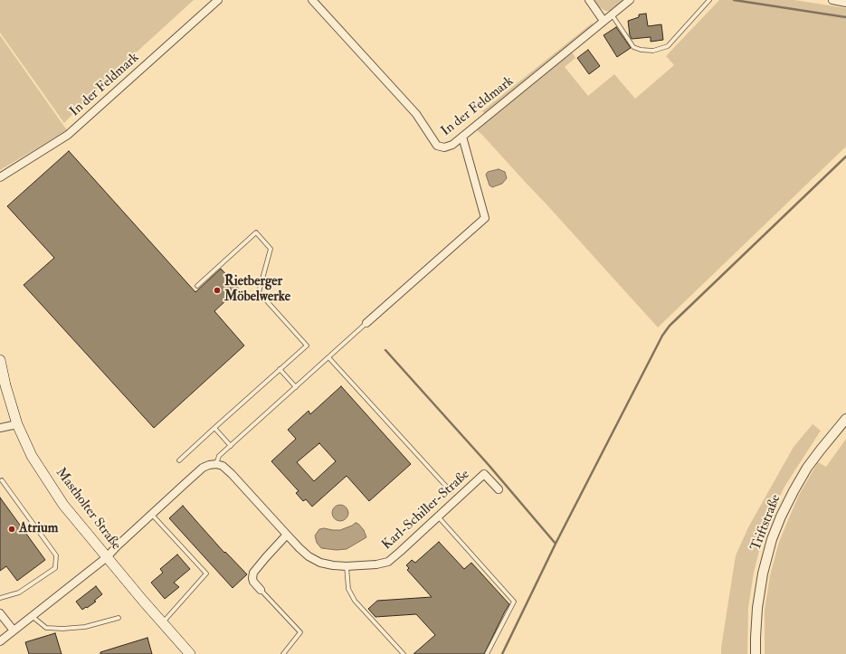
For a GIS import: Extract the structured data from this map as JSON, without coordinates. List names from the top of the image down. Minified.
{"streets":{"main road":["Mastholter Straße"],"street":["In der Feldmark","Karl-Schiller-Straße","Triftstraße"]},"places":["Rietberger Möbelwerke","Atrium"]}
